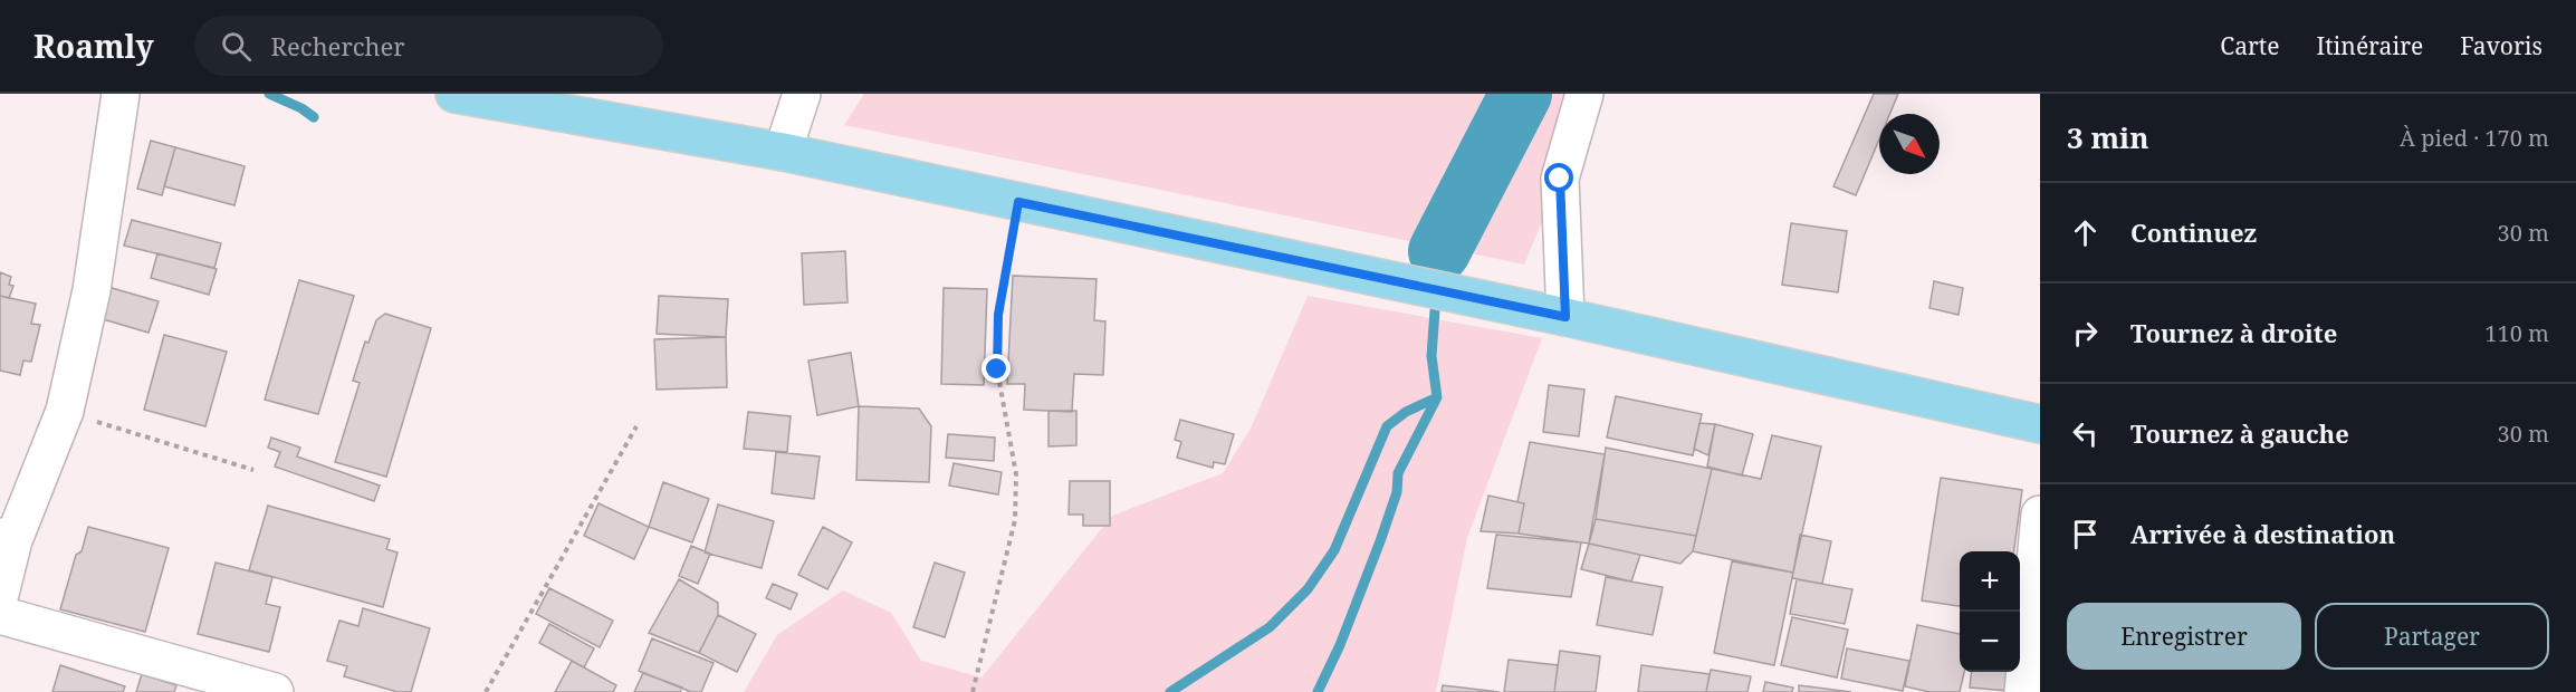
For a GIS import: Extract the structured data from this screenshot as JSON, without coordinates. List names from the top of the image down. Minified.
{"north":"bottom right","page":{"header":"Roamly","search":"Rechercher","nav":["Carte","Itinéraire","Favoris"],"heading":["3 min","À pied · 170 m"],"list":[["Continuez","30 m"],["Tournez à droite","110 m"],["Tournez à gauche","30 m"],"Arrivée à destination"],"map_buttons":["+","−"],"buttons":["Enregistrer","Partager"]}}
